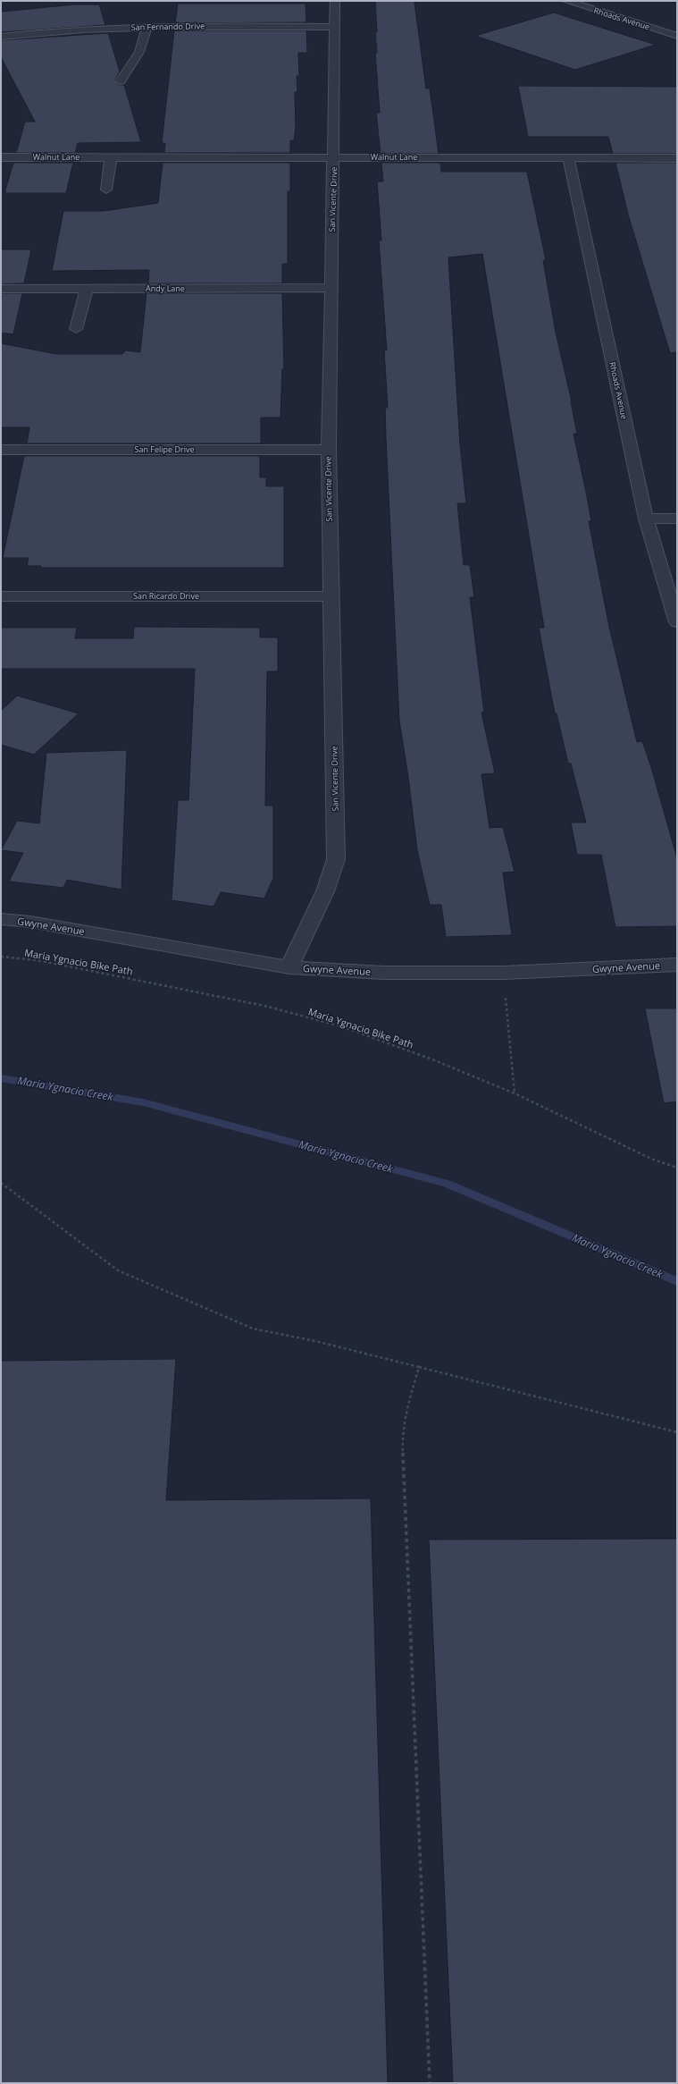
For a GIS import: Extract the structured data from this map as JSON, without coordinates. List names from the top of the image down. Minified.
{"streets":{"street":["Rhoads Avenue","San Fernando Drive","Walnut Lane","San Vicente Drive","Andy Lane","San Felipe Drive","San Ricardo Drive","Gwyne Avenue"],"path":["Maria Ygnacio Bike Path"]},"crossings":[["Rhoads Avenue","Walnut Lane"],["San Fernando Drive","San Vicente Drive"],["Walnut Lane","San Vicente Drive"],["San Vicente Drive","Andy Lane"],["San Vicente Drive","San Felipe Drive"],["San Vicente Drive","San Ricardo Drive"],["San Vicente Drive","Gwyne Avenue"]],"water":["Maria Ygnacio Creek"]}
